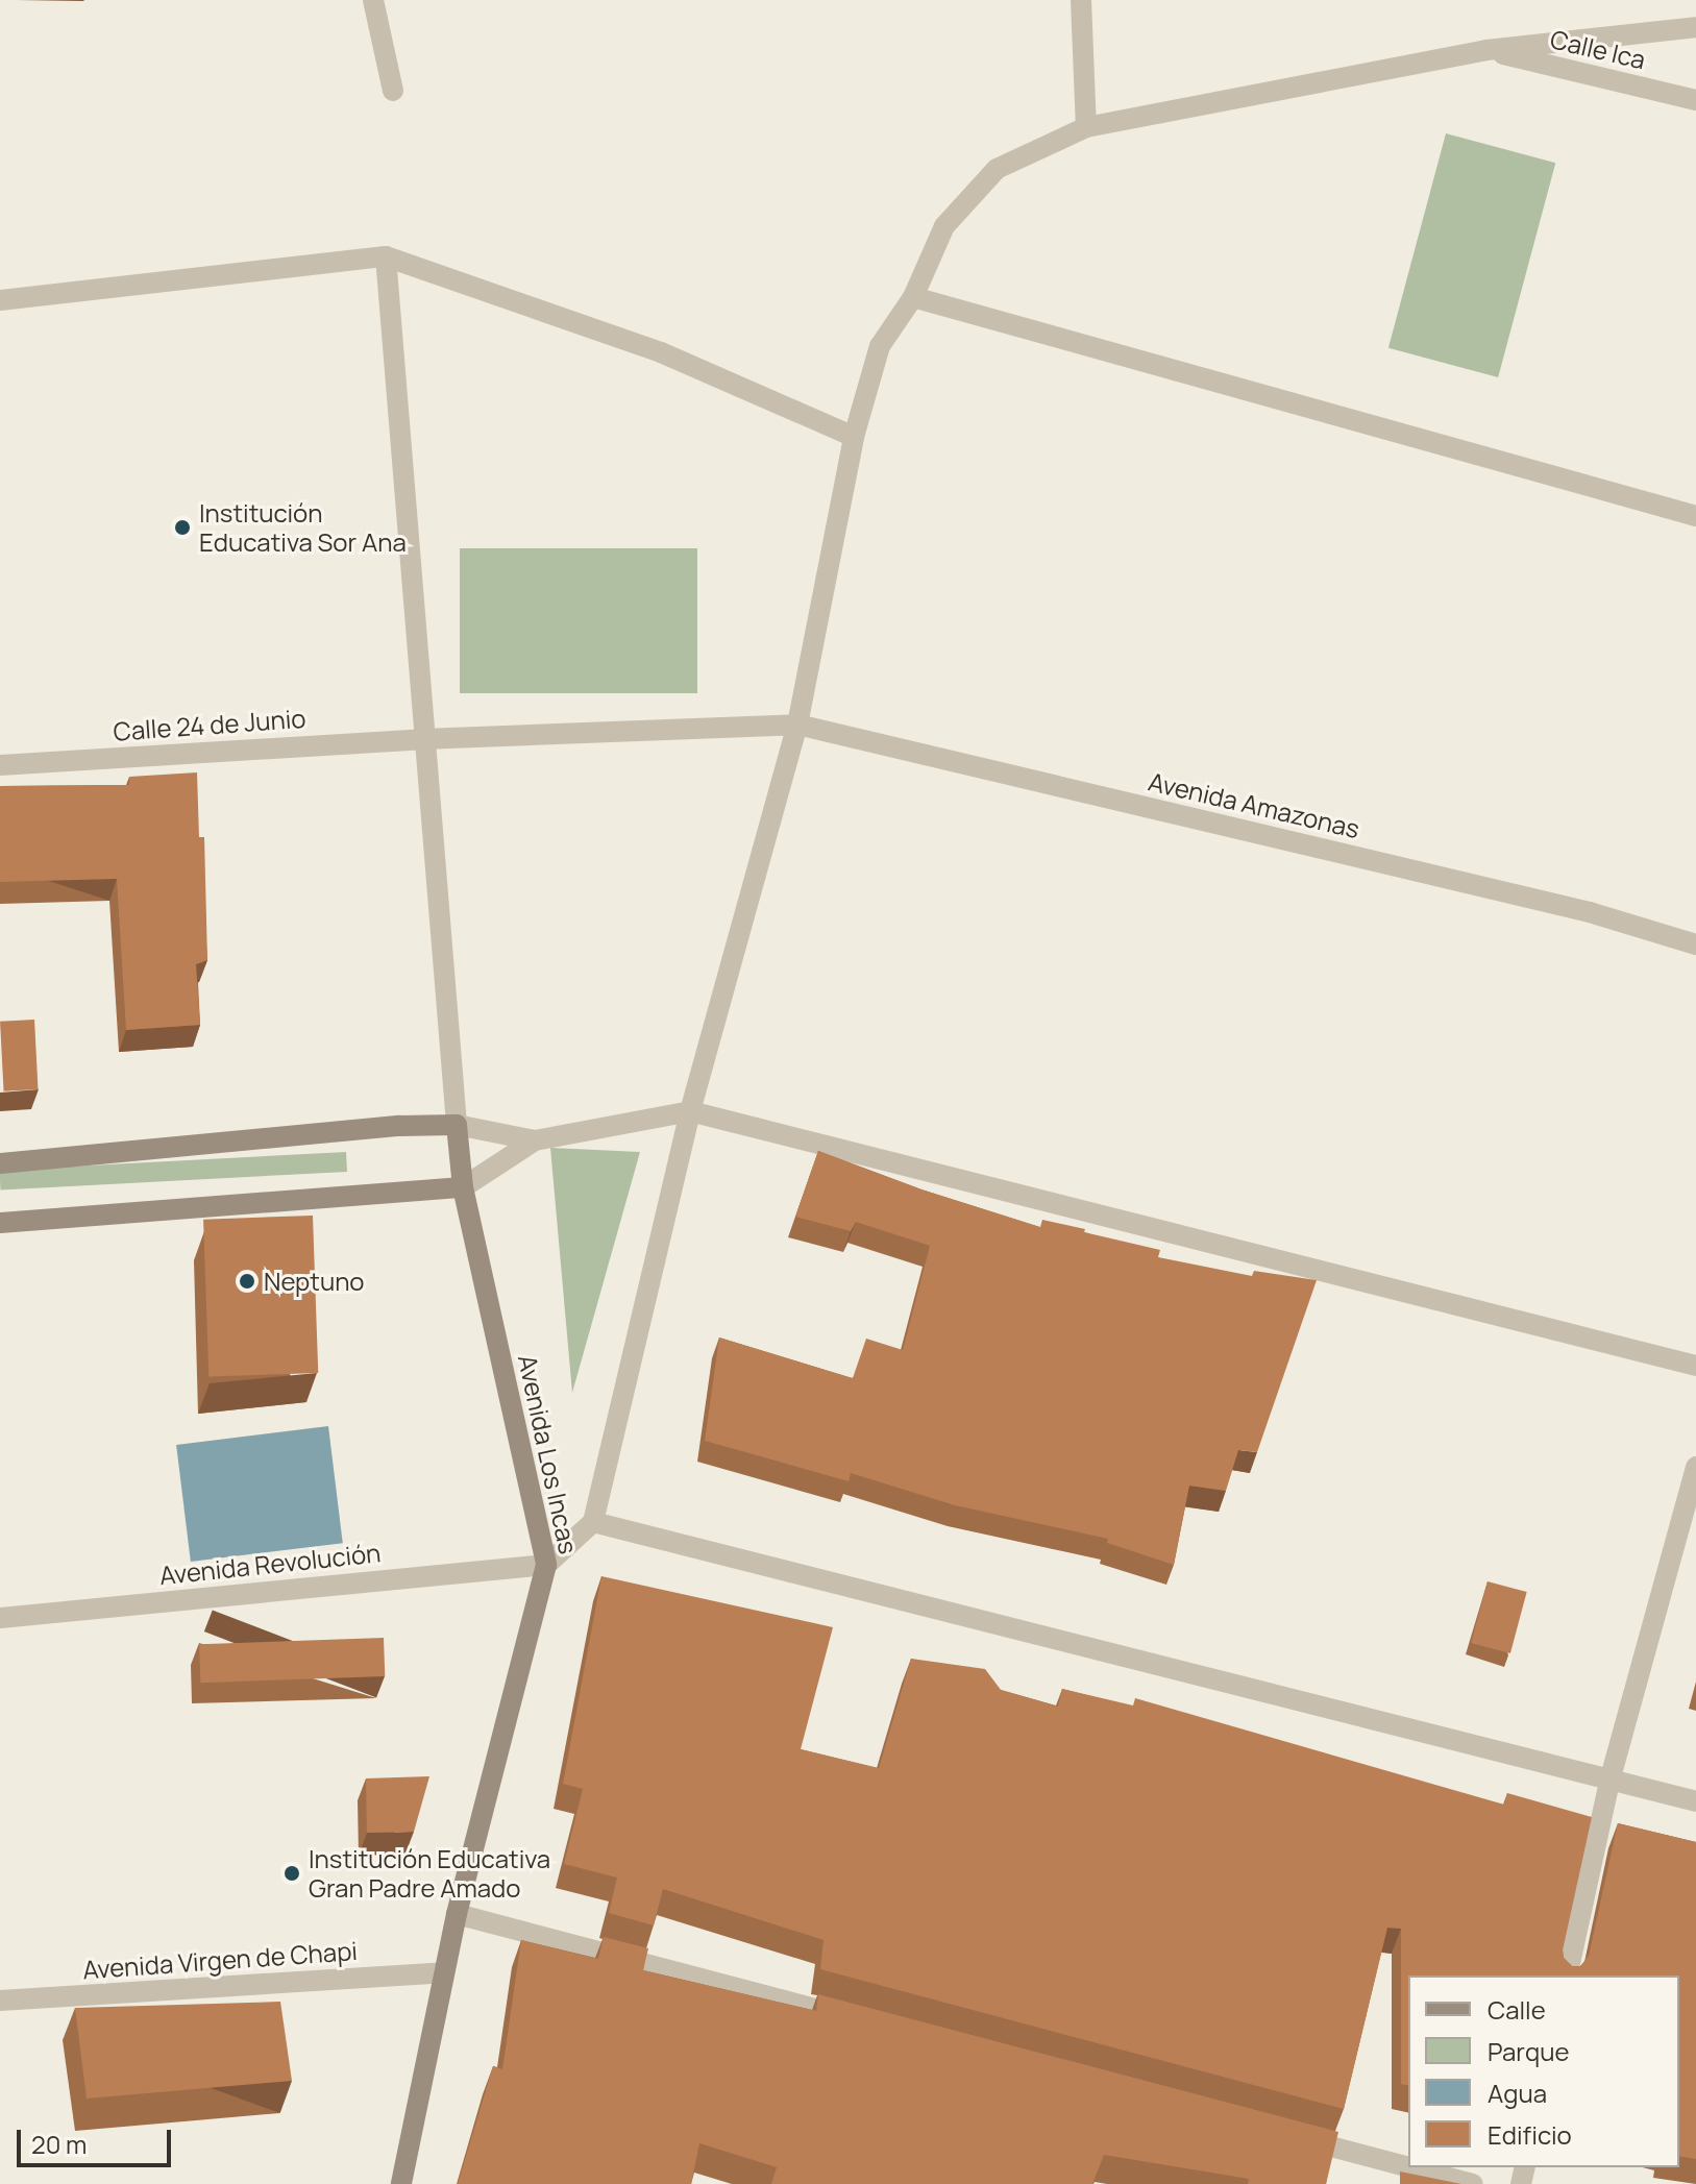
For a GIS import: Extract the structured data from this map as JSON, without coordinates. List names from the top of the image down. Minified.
{"streets":{"main road":["Avenida Los Incas"],"street":["Calle Ica","Calle 24 de Junio","Avenida Amazonas","Avenida Revolución","Avenida Virgen de Chapi"]},"crossings":[["Calle 24 de Junio","Avenida Amazonas"],["Avenida Los Incas","Avenida Revolución"],["Avenida Los Incas","Avenida Virgen de Chapi"]],"places":["Institución Educativa Sor Ana","Neptuno","Institución Educativa Gran Padre Amado"],"legend":["Calle","Parque","Agua","Edificio"],"scale_bar":"20 m"}
